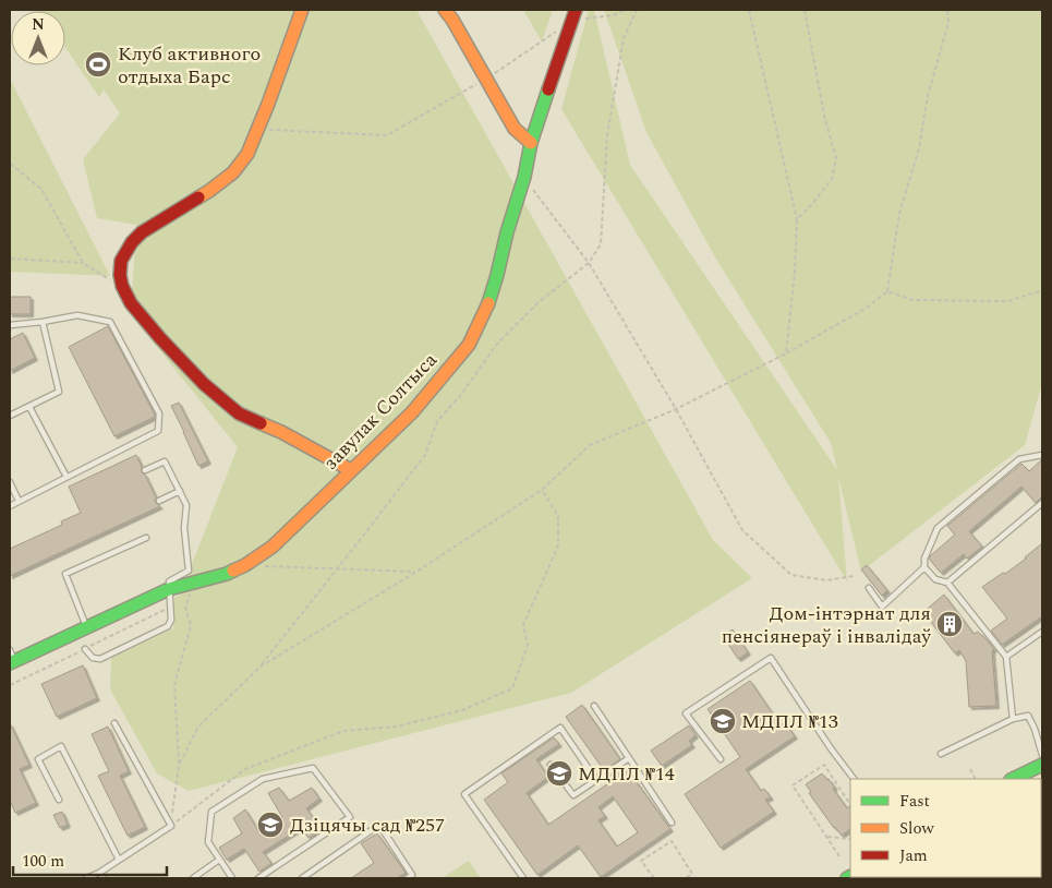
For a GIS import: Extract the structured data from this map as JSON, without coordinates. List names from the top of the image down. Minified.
{"streets":{"street":["завулак Солтыса"]},"places":{"sports":["Клуб активного отдыха Барс"],"building":["Дом-інтэрнат для пенсіянераў і інвалідаў"],"school or university":["МДПЛ №13","МДПЛ №14","Дзіцячы сад №257"]},"legend":["Fast","Slow","Jam"],"scale_bar":"100 m","north":"top"}
